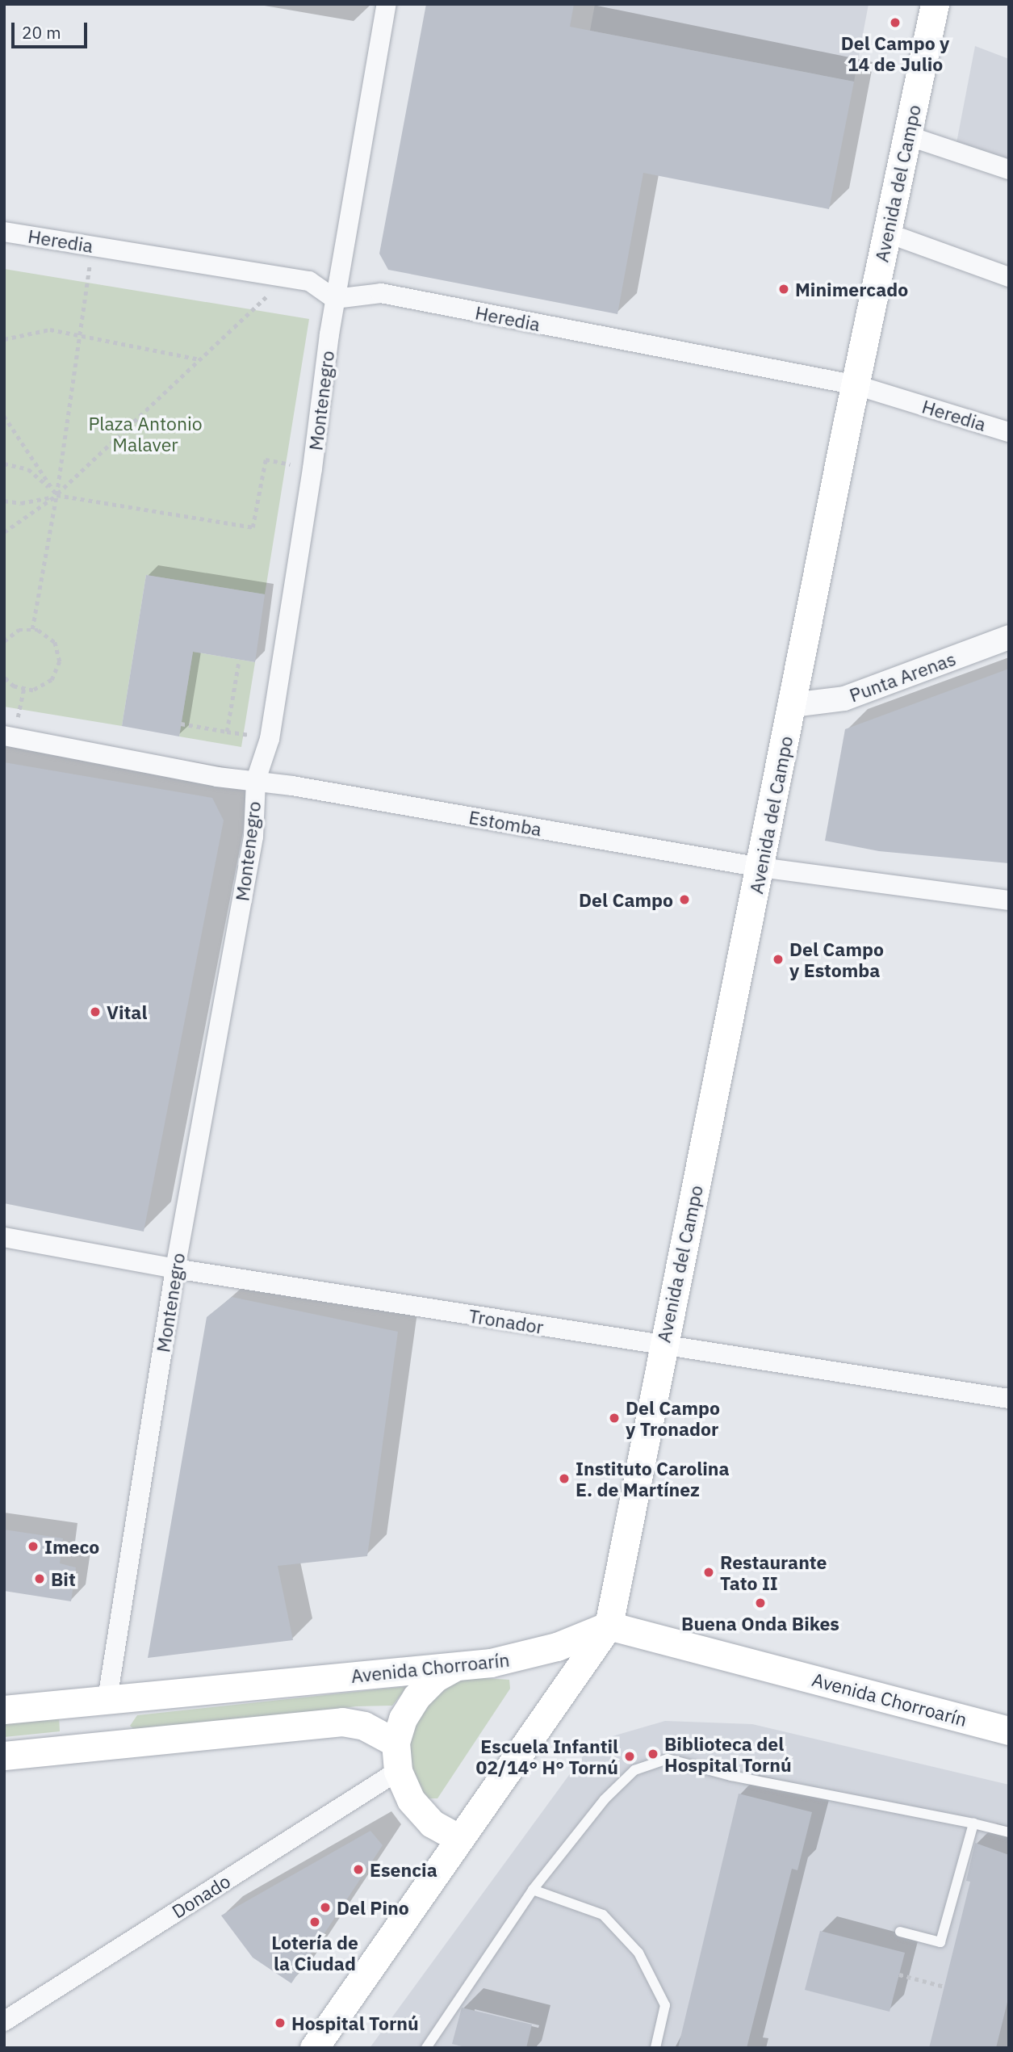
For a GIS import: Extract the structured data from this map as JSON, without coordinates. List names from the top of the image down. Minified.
{"streets":{"main road":["Avenida del Campo","Avenida Chorroarín"],"street":["Heredia","Montenegro","Punta Arenas","Estomba","Tronador","Donado"]},"crossings":[["Avenida del Campo","Heredia"],["Avenida del Campo","Punta Arenas"],["Avenida del Campo","Estomba"],["Avenida del Campo","Tronador"],["Avenida del Campo","Avenida Chorroarín"],["Heredia","Montenegro"],["Montenegro","Estomba"],["Montenegro","Tronador"],["Montenegro","Avenida Chorroarín"]],"parks":["Plaza Antonio Malaver"],"places":["Del Campo y 14 de Julio","Minimercado","Del Campo","Del Campo y Estomba","Vital","Del Campo y Tronador","Instituto Carolina E. de Martínez","Imeco","Restaurante Tato II","Bit","Buena Onda Bikes","Biblioteca del Hospital Tornú","Escuela Infantil 02/14° H° Tornú","Esencia","Del Pino","Lotería de la Ciudad","Hospital Tornú"],"scale_bar":"20 m"}
